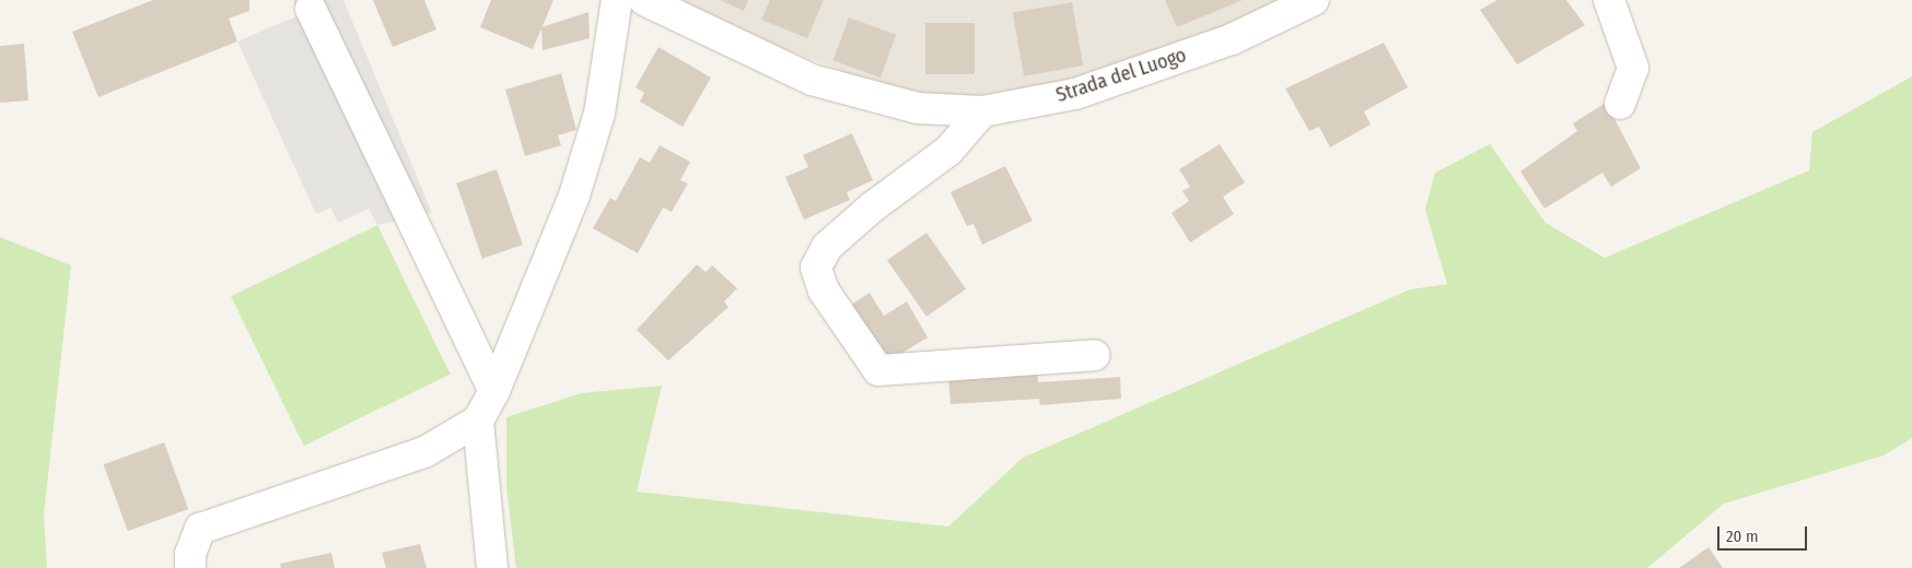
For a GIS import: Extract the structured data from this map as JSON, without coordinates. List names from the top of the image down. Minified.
{"streets":{"street":["Strada del Luogo"]},"scale_bar":"20 m"}
